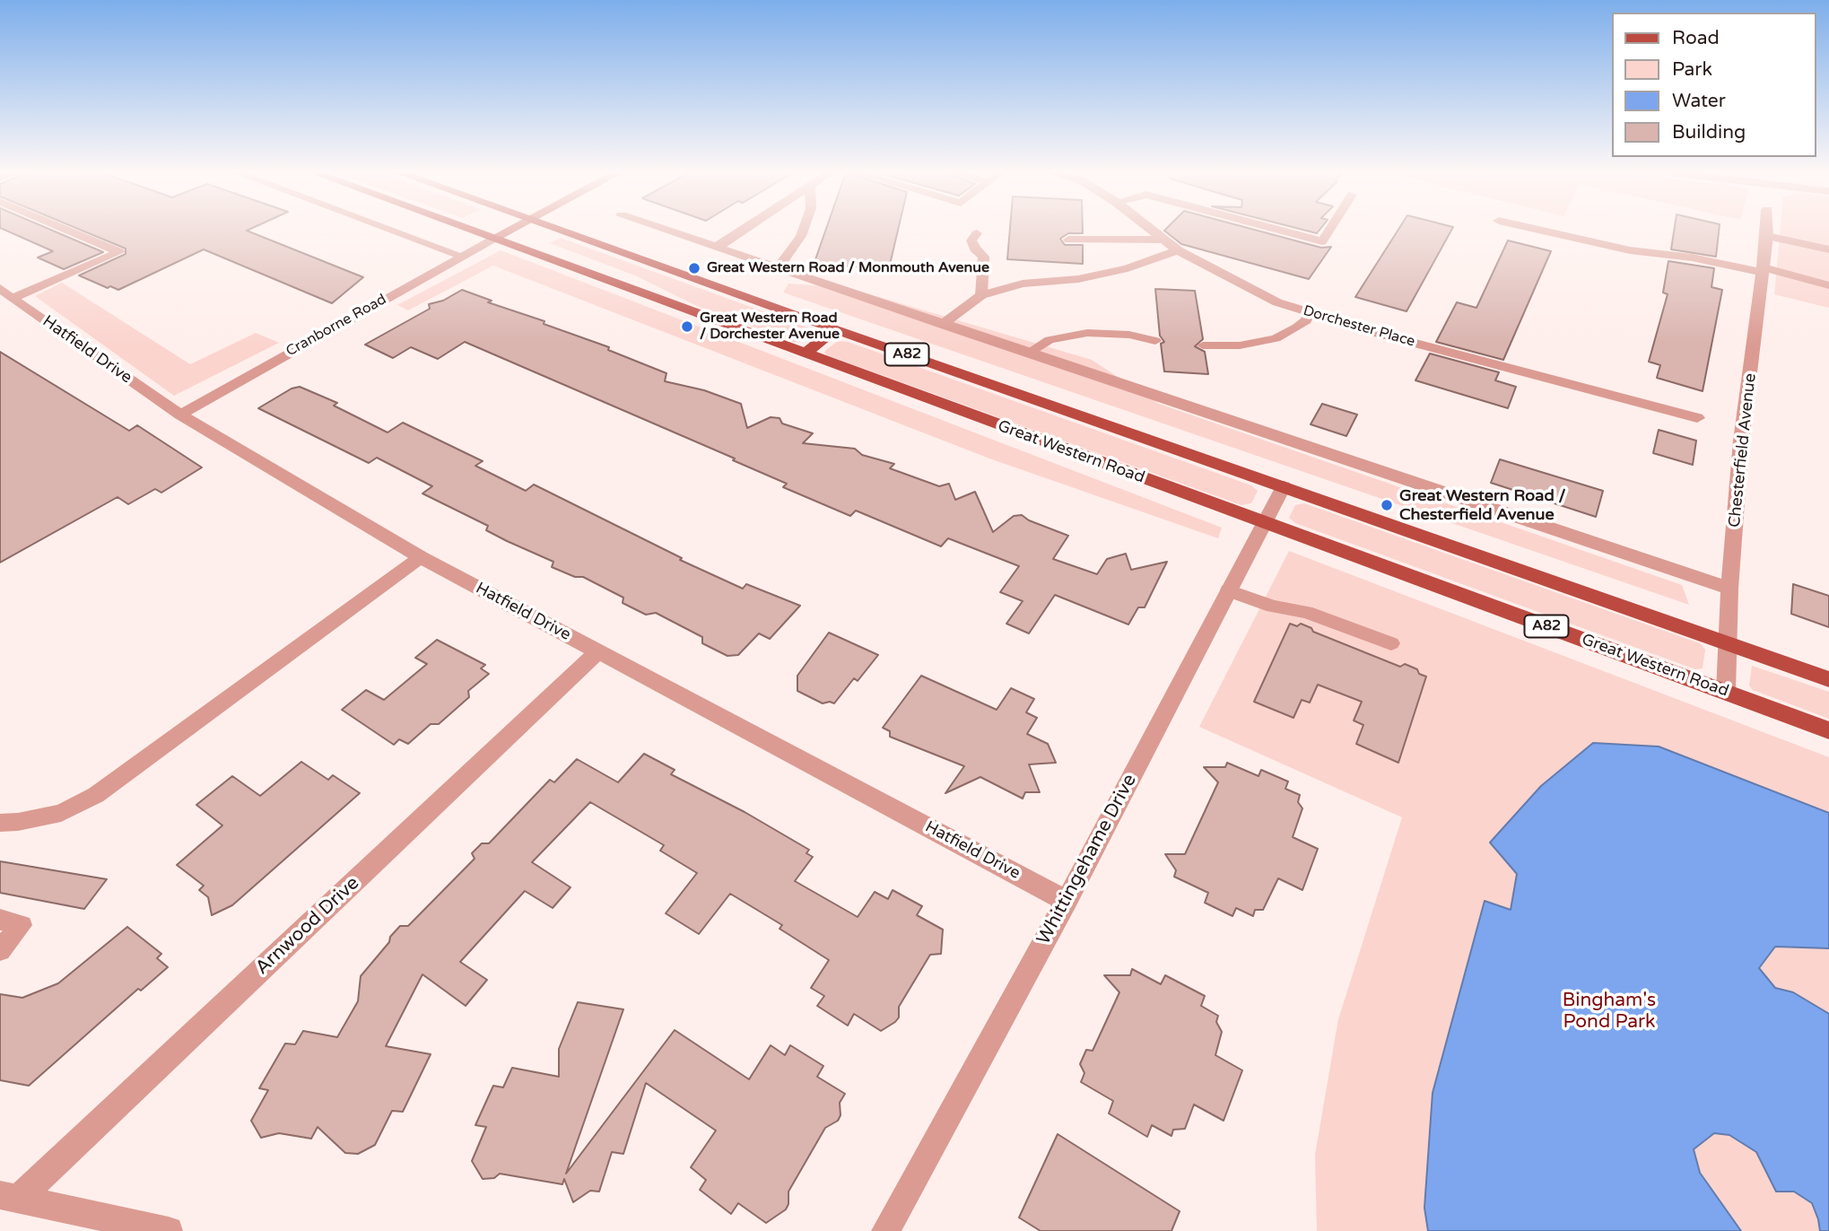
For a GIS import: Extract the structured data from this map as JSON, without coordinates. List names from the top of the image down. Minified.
{"streets":{"main road":["A82","Great Western Road"],"street":["Cranborne Road","Dorchester Place","Hatfield Drive","Chesterfield Avenue","Whittingehame Drive","Arnwood Drive"]},"crossings":[["Cranborne Road","Hatfield Drive"],["Cranborne Road","Great Western Road"],["Hatfield Drive","Whittingehame Drive"],["Hatfield Drive","Arnwood Drive"],["A82","Chesterfield Avenue"],["A82","Whittingehame Drive"],["Chesterfield Avenue","Great Western Road"],["Great Western Road","Whittingehame Drive"]],"parks":["Bingham's Pond Park"],"places":["Great Western Road / Monmouth Avenue","Great Western Road / Dorchester Avenue","Great Western Road / Chesterfield Avenue"],"legend":["Road","Park","Water","Building"]}
